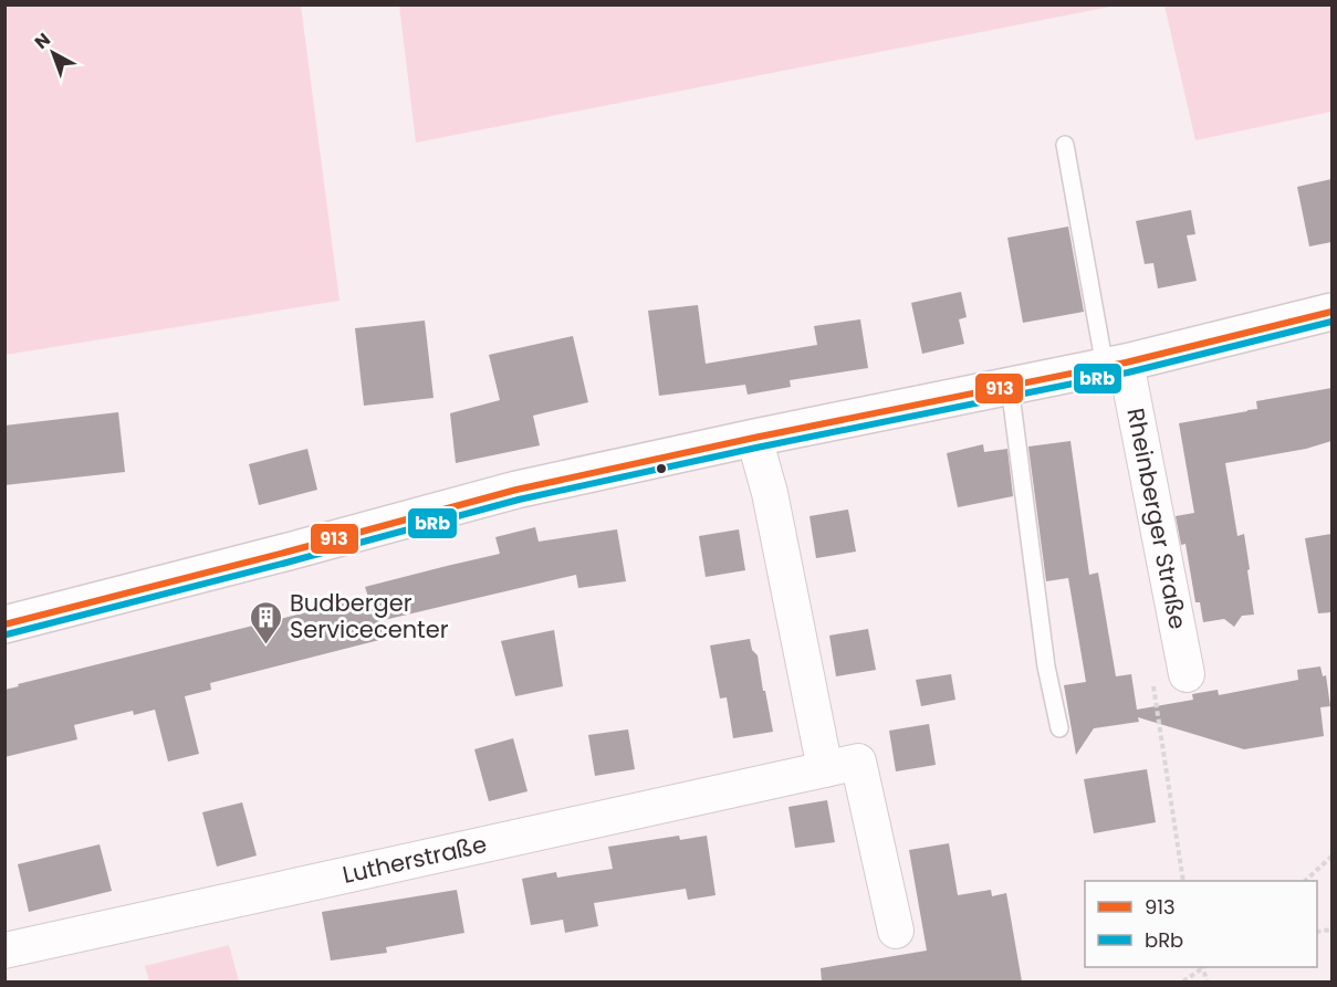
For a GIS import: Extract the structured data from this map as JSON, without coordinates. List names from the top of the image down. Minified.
{"streets":{"street":["Rheinberger Straße","Lutherstraße"]},"places":{"building":["Budberger Servicecenter"]},"lines":["transit line 913","transit line bRb"],"legend":["913","bRb"],"north":"top left"}
